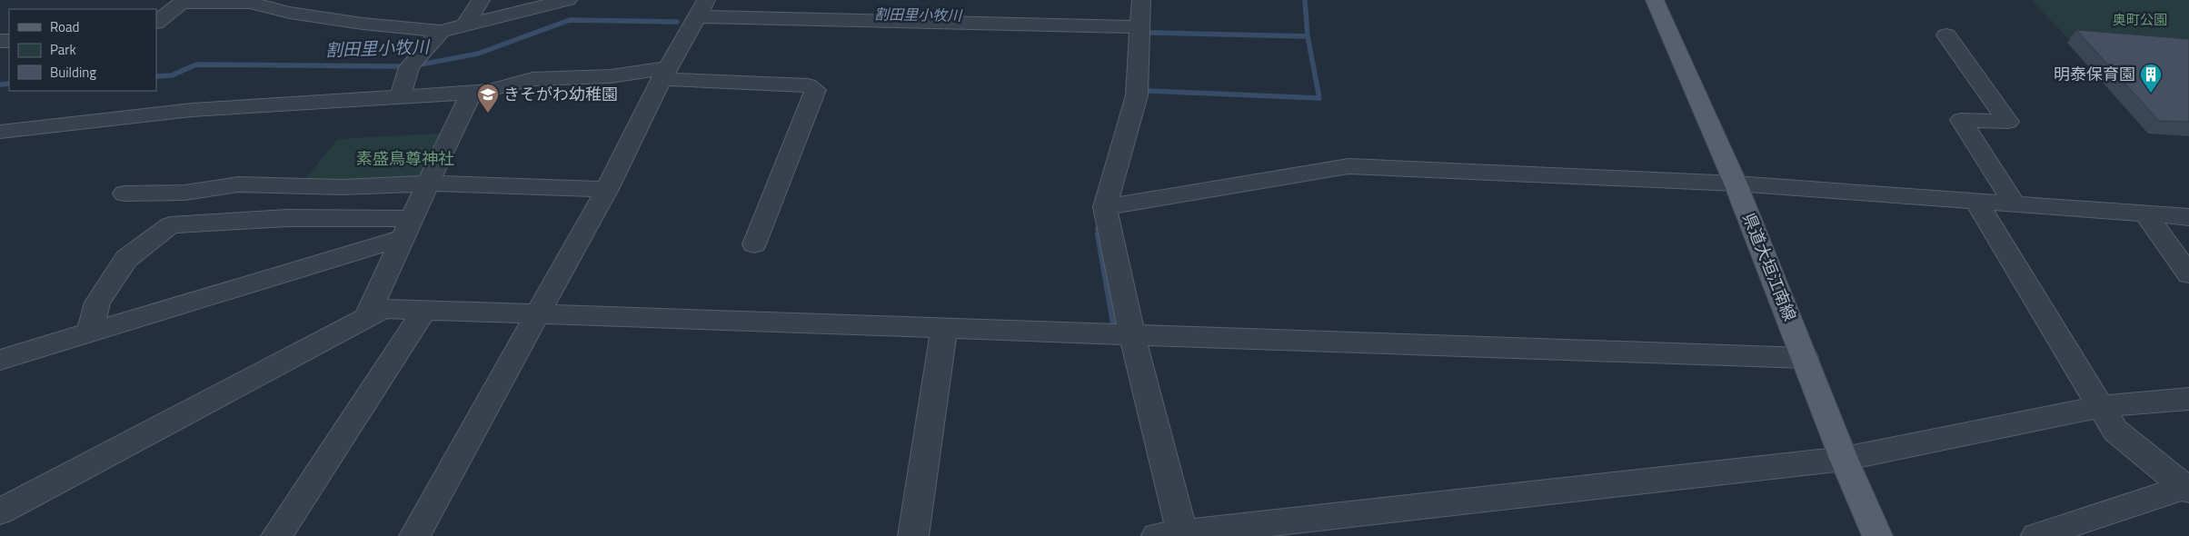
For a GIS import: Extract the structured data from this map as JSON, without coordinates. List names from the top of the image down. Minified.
{"streets":{"main road":["県道大垣江南線"]},"water":["割田里小牧川"],"parks":["奥町公園","素盛鳥尊神社"],"places":{"building":["明泰保育園"],"school or university":["きそがわ幼稚園"]},"legend":["Road","Park","Building"]}
